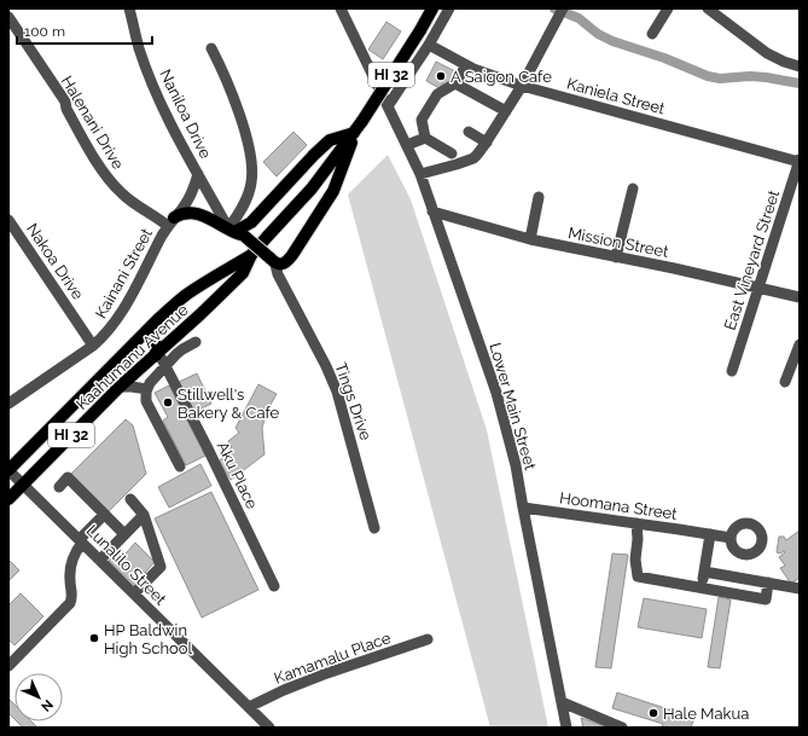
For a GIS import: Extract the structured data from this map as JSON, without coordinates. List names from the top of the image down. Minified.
{"streets":{"main road":["HI 32","Kaahumanu Avenue"],"street":["Kaniela Street","Naniloa Drive","Halenani Drive","Mission Street","East Vineyard Street","Nakoa Drive","Kainani Street","Tings Drive","Lower Main Street","Aku Place","Hoomana Street","Lunalilo Street","Kamamalu Place"]},"crossings":[["Kaniela Street","East Vineyard Street"],["Naniloa Drive","Kainani Street"],["Halenani Drive","Kainani Street"],["Mission Street","East Vineyard Street"],["Mission Street","Lower Main Street"],["Nakoa Drive","Kainani Street"],["Kaahumanu Avenue","Aku Place"],["Kaahumanu Avenue","Lunalilo Street"],["Lower Main Street","Hoomana Street"],["Lunalilo Street","Kamamalu Place"]],"places":["A Saigon Cafe","Stillwell's Bakery & Cafe","HP Baldwin High School","Hale Makua"],"scale_bar":"100 m","north":"bottom right"}
